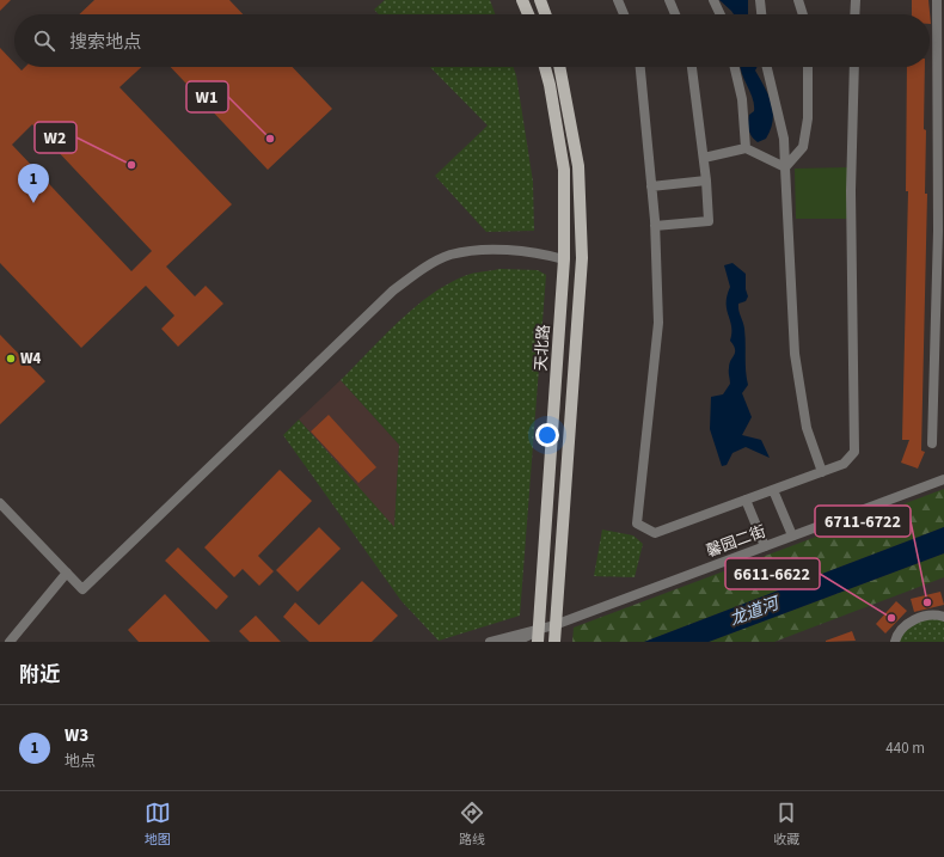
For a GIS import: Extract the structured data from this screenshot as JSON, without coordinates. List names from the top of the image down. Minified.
{"streets":{"main road":["天北路"],"street":["馨园二街"]},"crossings":[["天北路","馨园二街"]],"water":["龙道河"],"places":["W1","W2","W4","6711-6722","6611-6622"],"page":{"search":"搜索地点","pins":"1","heading":"附近","list":[{"mark":"1","name":"W3","note":"地点","value":"440 m"}],"nav":["地图","路线","收藏"]}}
